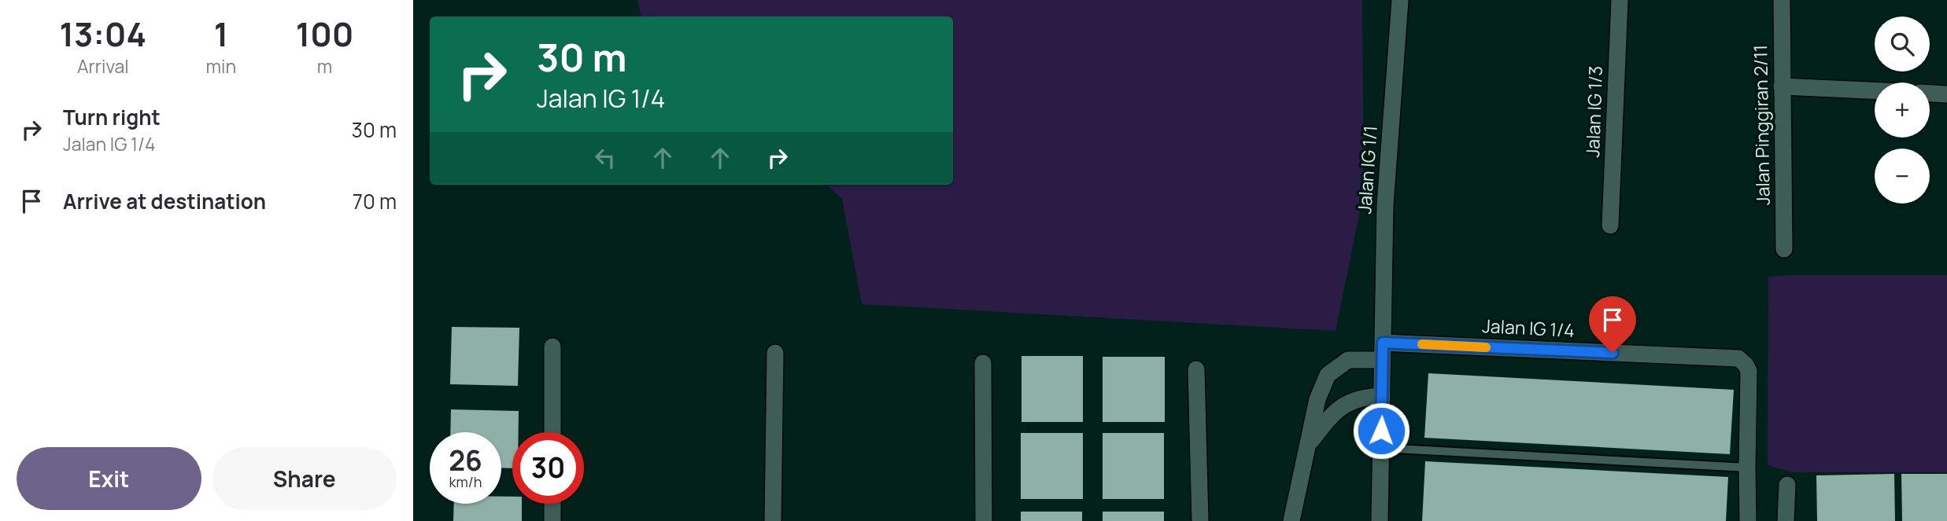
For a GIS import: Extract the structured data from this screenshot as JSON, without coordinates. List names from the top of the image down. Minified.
{"streets":{"street":["Jalan IG 1/3","Jalan Pinggiran 2/11","Jalan IG 1/1","Jalan IG 1/4"]},"crossings":[["Jalan IG 1/1","Jalan IG 1/4"]],"page":{"eta":["13:04","Arrival","1","min","100","m"],"map_buttons":["+","−"],"turn":["30 m","Jalan IG 1/4"],"list":[{"name":"Turn right","note":"Jalan IG 1/4","value":"30 m"},{"name":"Arrive at destination","value":"70 m"}],"speed":"26 km/h","limit":"30","buttons":["Exit","Share"]}}
